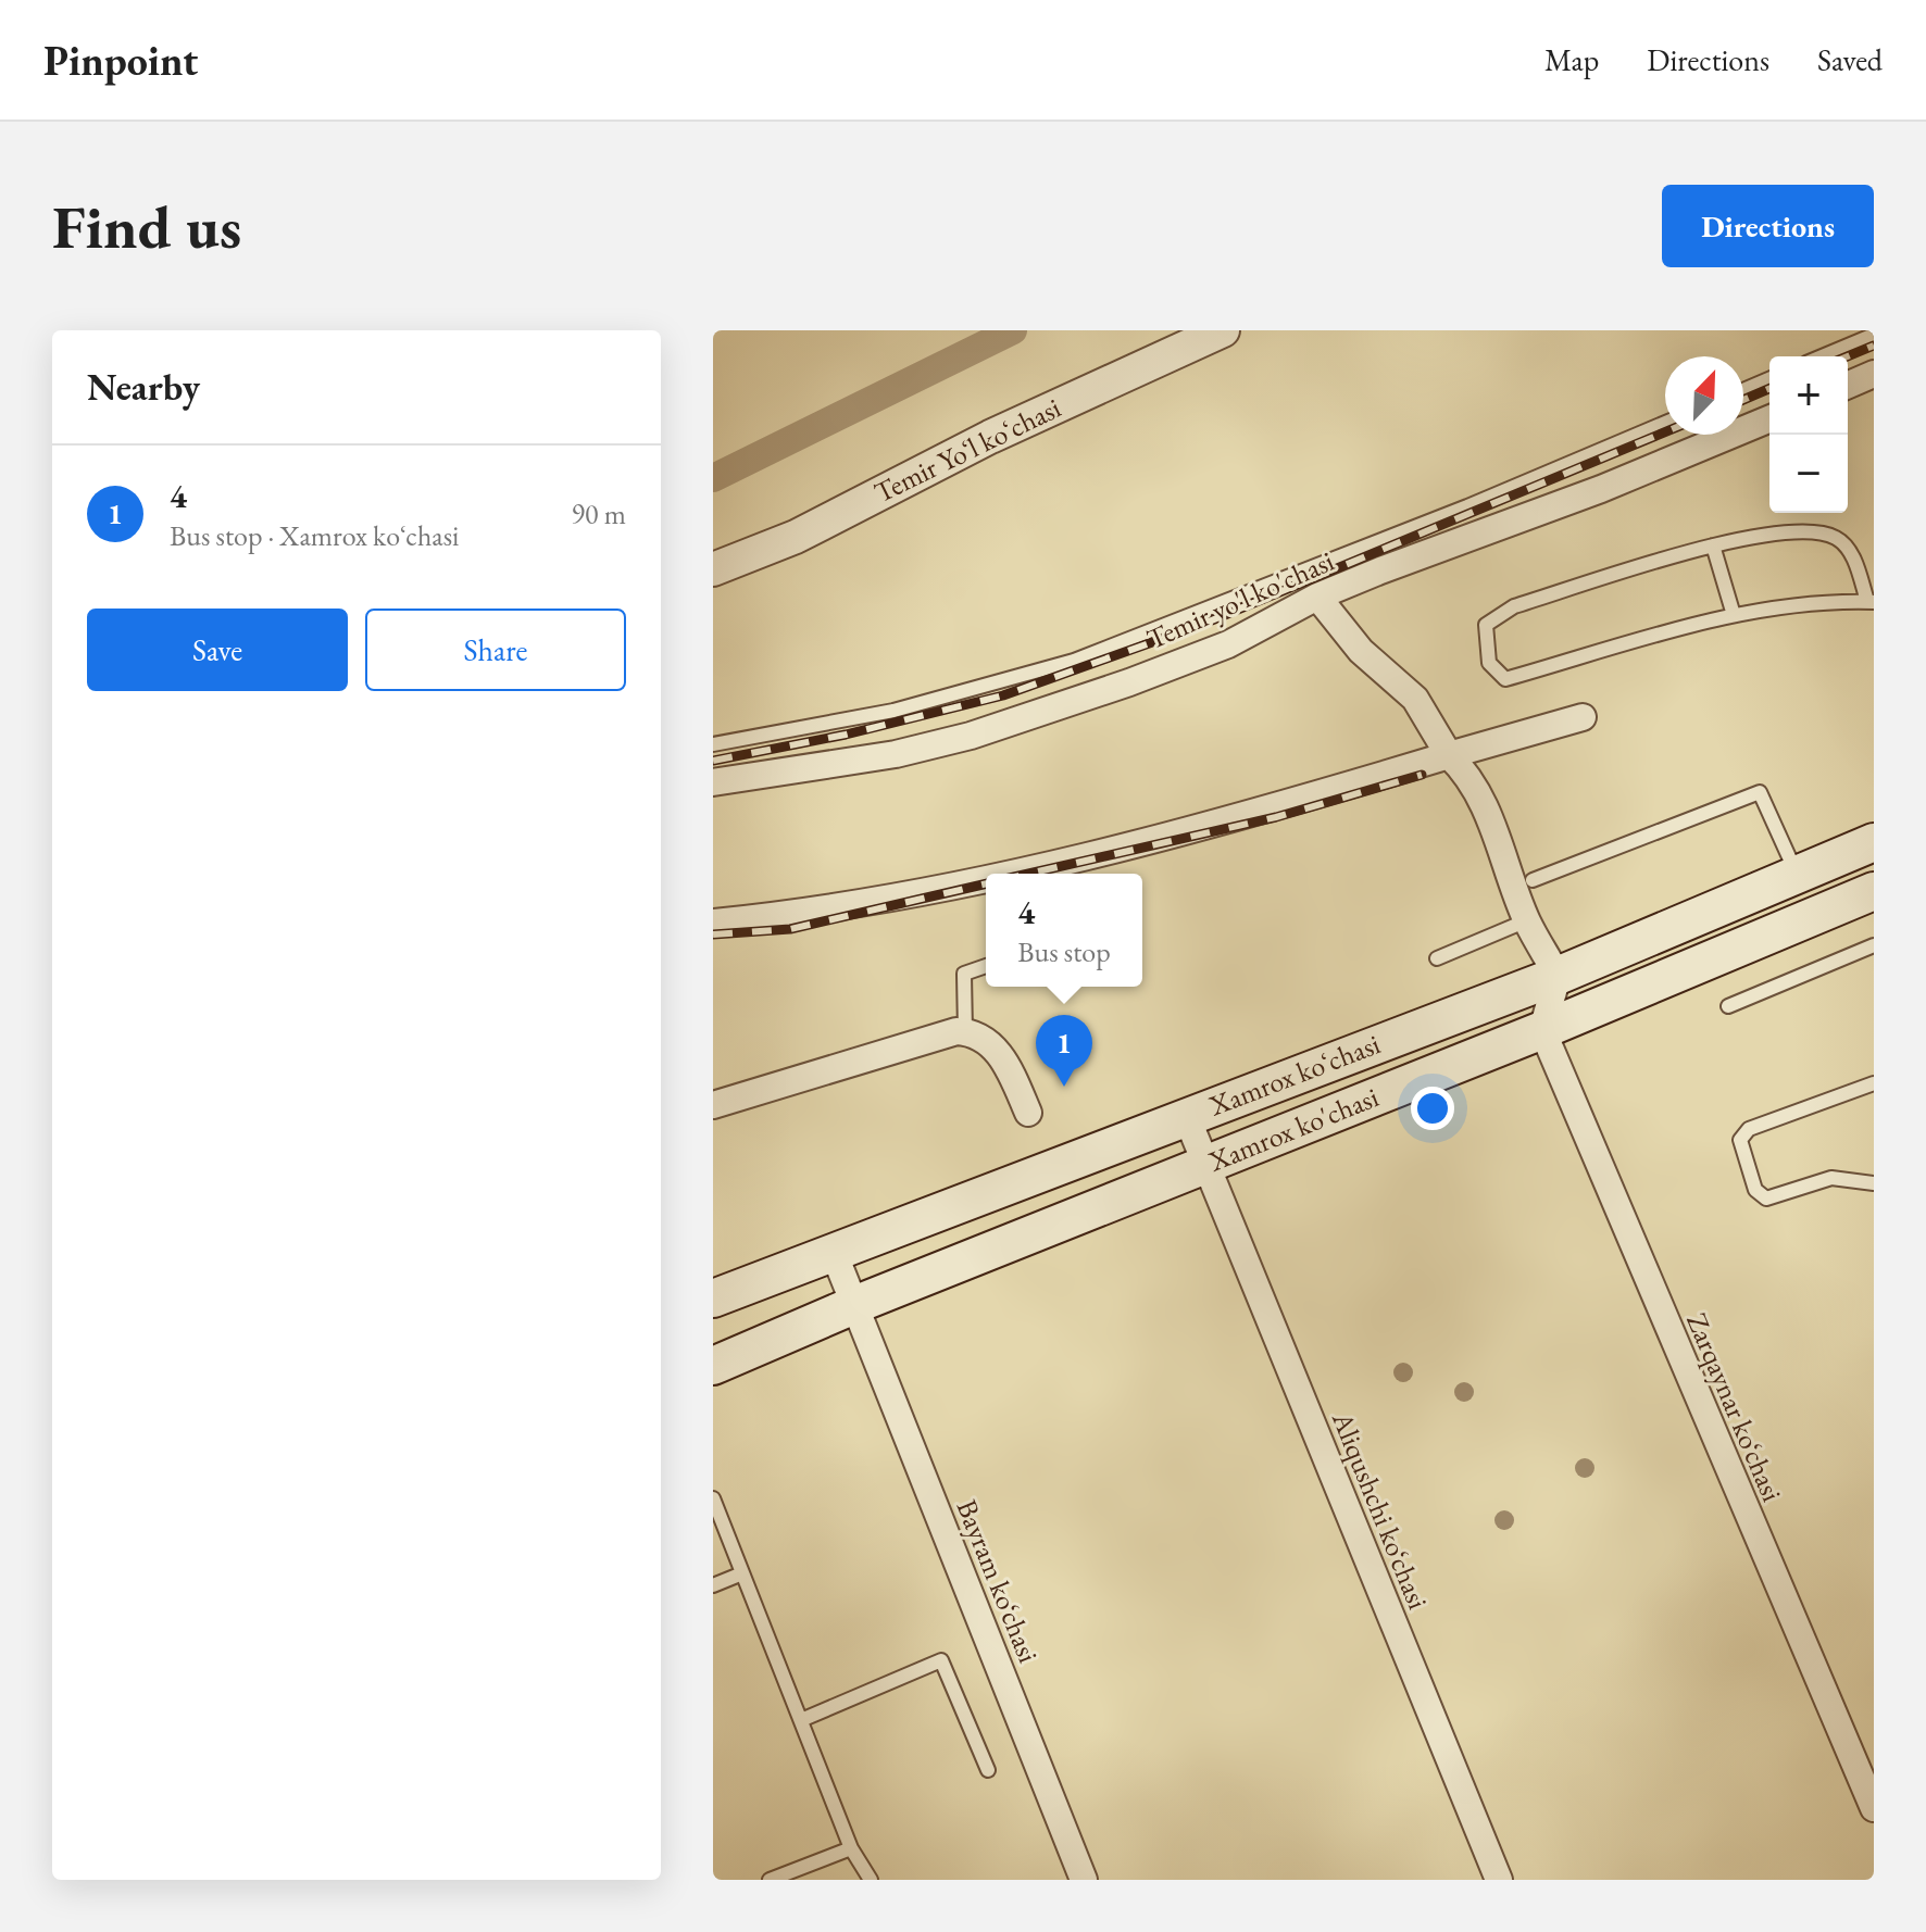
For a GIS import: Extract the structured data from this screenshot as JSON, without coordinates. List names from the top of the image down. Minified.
{"streets":{"main road":["Xamrox koʻchasi","Xamrox ko'chasi"],"street":["Temir Yoʻl koʻchasi","Temir yo'l ko'chasi","Zarqaynar ko‘chasi","Aliqushchi ko‘chasi","Bayram ko‘chasi"]},"crossings":[["Xamrox koʻchasi","Aliqushchi ko‘chasi"],["Xamrox koʻchasi","Bayram ko‘chasi"],["Xamrox ko'chasi","Zarqaynar ko‘chasi"],["Xamrox ko'chasi","Aliqushchi ko‘chasi"],["Xamrox ko'chasi","Bayram ko‘chasi"]],"north":"top right","page":{"header":"Pinpoint","nav":["Map","Directions","Saved"],"buttons":["Directions",["Save","Share"]],"title":"Find us","heading":"Nearby","map_buttons":["+","−"],"list":[{"mark":"1","name":"4","note":"Bus stop · Xamrox koʻchasi","value":"90 m"}],"popup":["4","Bus stop"],"pins":"1"}}
